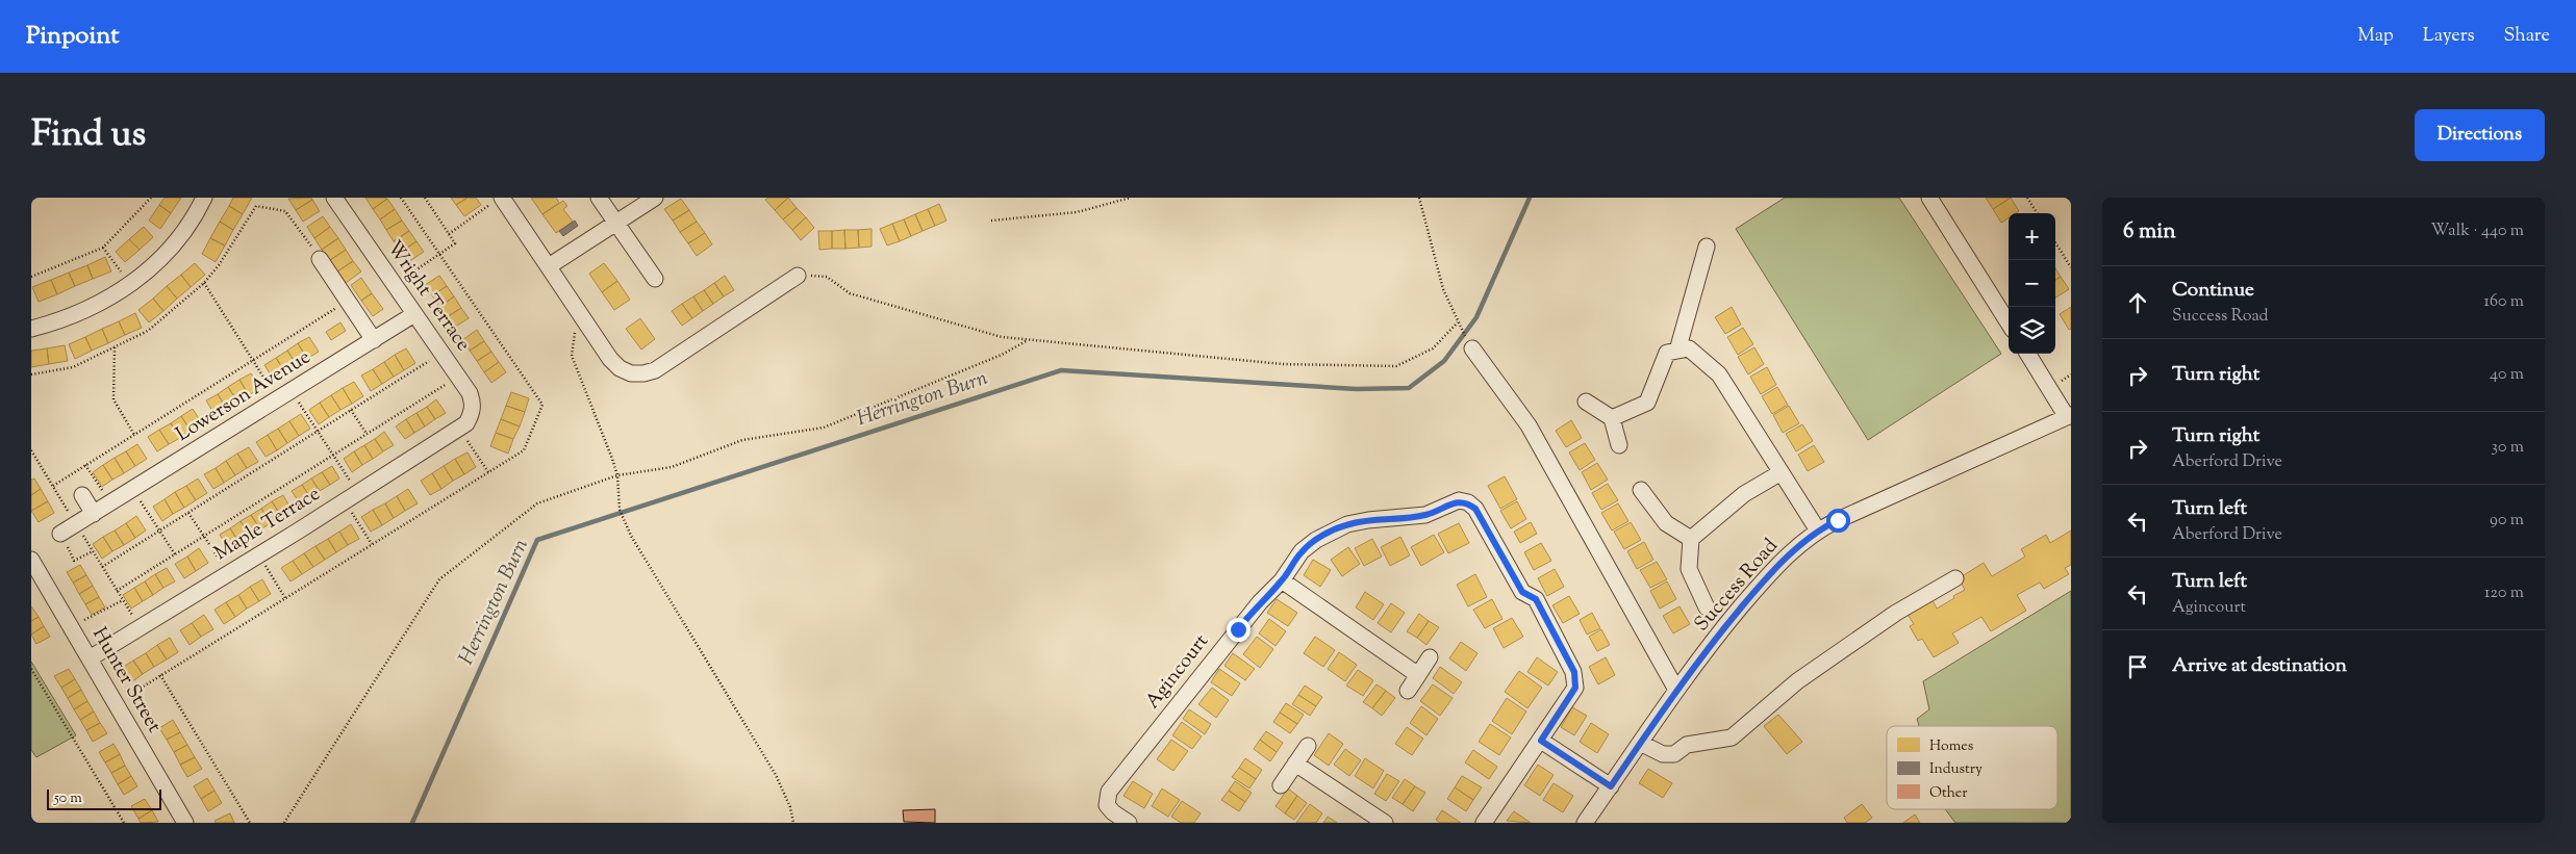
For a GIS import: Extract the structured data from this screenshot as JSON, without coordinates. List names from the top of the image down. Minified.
{"streets":{"street":["Wright Terrace","Lowerson Avenue","Maple Terrace","Success Road","Agincourt","Hunter Street"]},"crossings":[["Wright Terrace","Lowerson Avenue"],["Wright Terrace","Maple Terrace"],["Maple Terrace","Hunter Street"]],"water":["Herrington Burn"],"legend":["Homes","Industry","Other"],"scale_bar":"50 m","page":{"header":"Pinpoint","nav":["Map","Layers","Share"],"title":"Find us","buttons":"Directions","heading":["6 min","Walk · 440 m"],"map_buttons":["+","−"],"list":[["Continue","Success Road","160 m"],["Turn right","40 m"],["Turn right","Aberford Drive","30 m"],["Turn left","Aberford Drive","90 m"],["Turn left","Agincourt","120 m"],"Arrive at destination"],"scale":"50 m"}}
